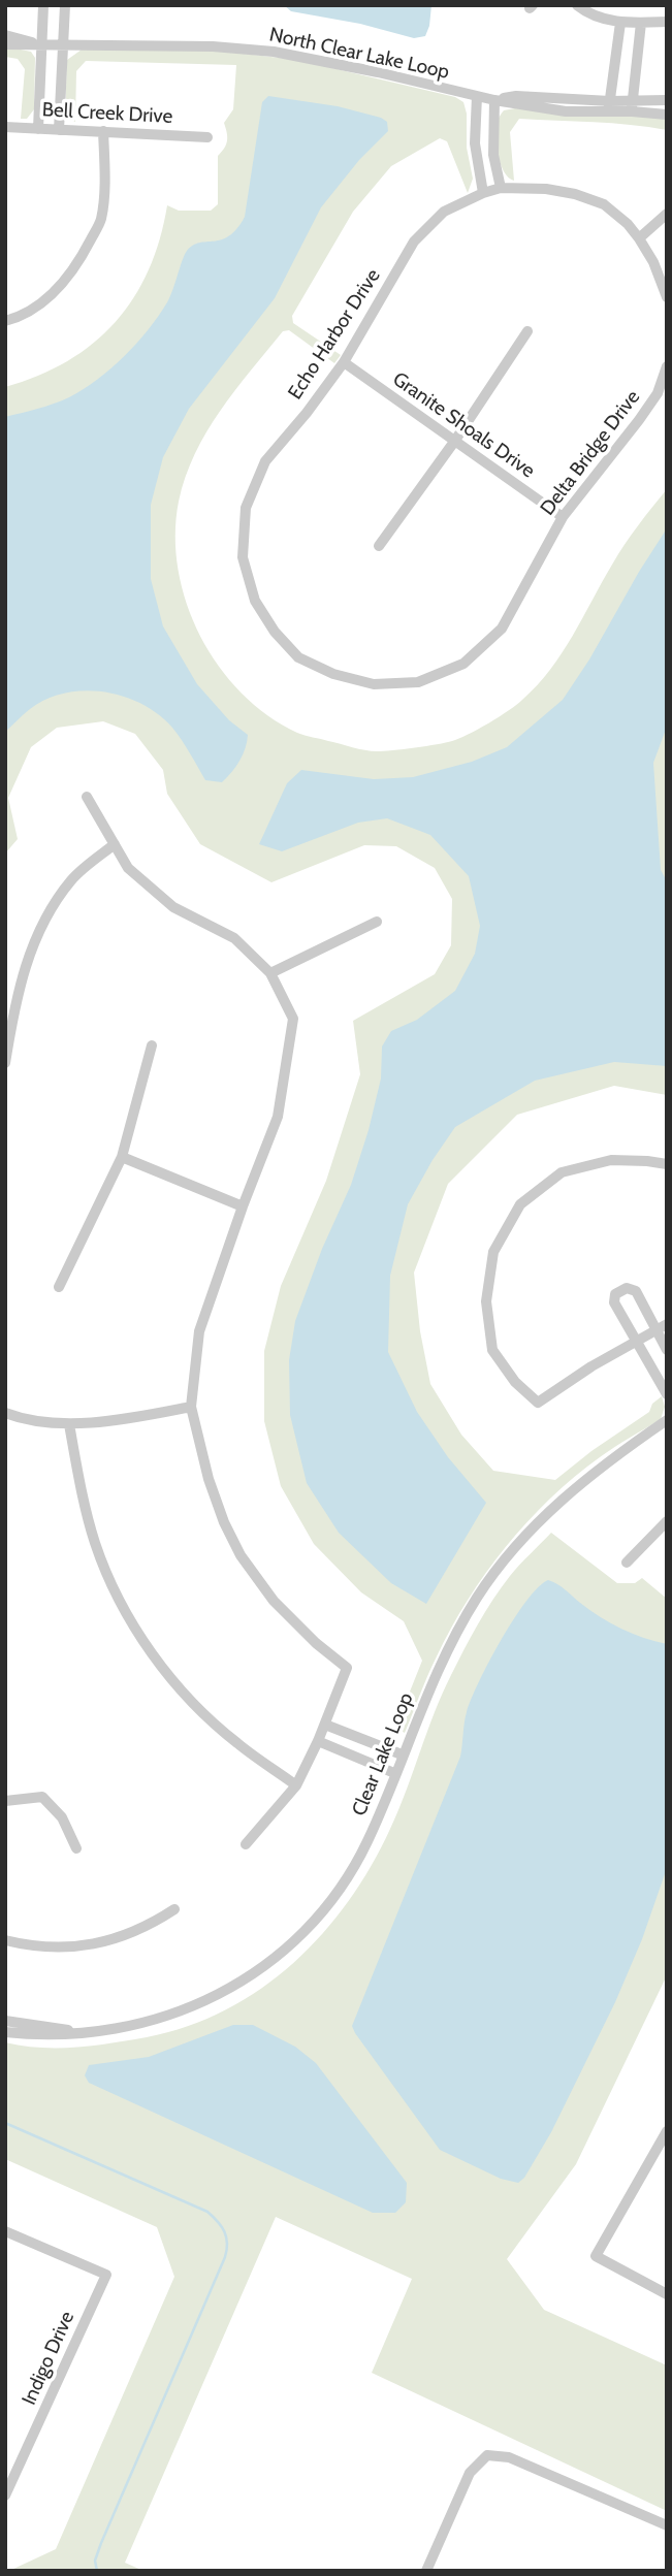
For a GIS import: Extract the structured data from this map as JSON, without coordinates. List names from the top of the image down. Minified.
{"streets":{"street":["North Clear Lake Loop","Bell Creek Drive","Echo Harbor Drive","Granite Shoals Drive","Delta Bridge Drive","Clear Lake Loop","Indigo Drive"]},"crossings":[["Echo Harbor Drive","Granite Shoals Drive"],["Echo Harbor Drive","Delta Bridge Drive"],["Granite Shoals Drive","Delta Bridge Drive"]]}
